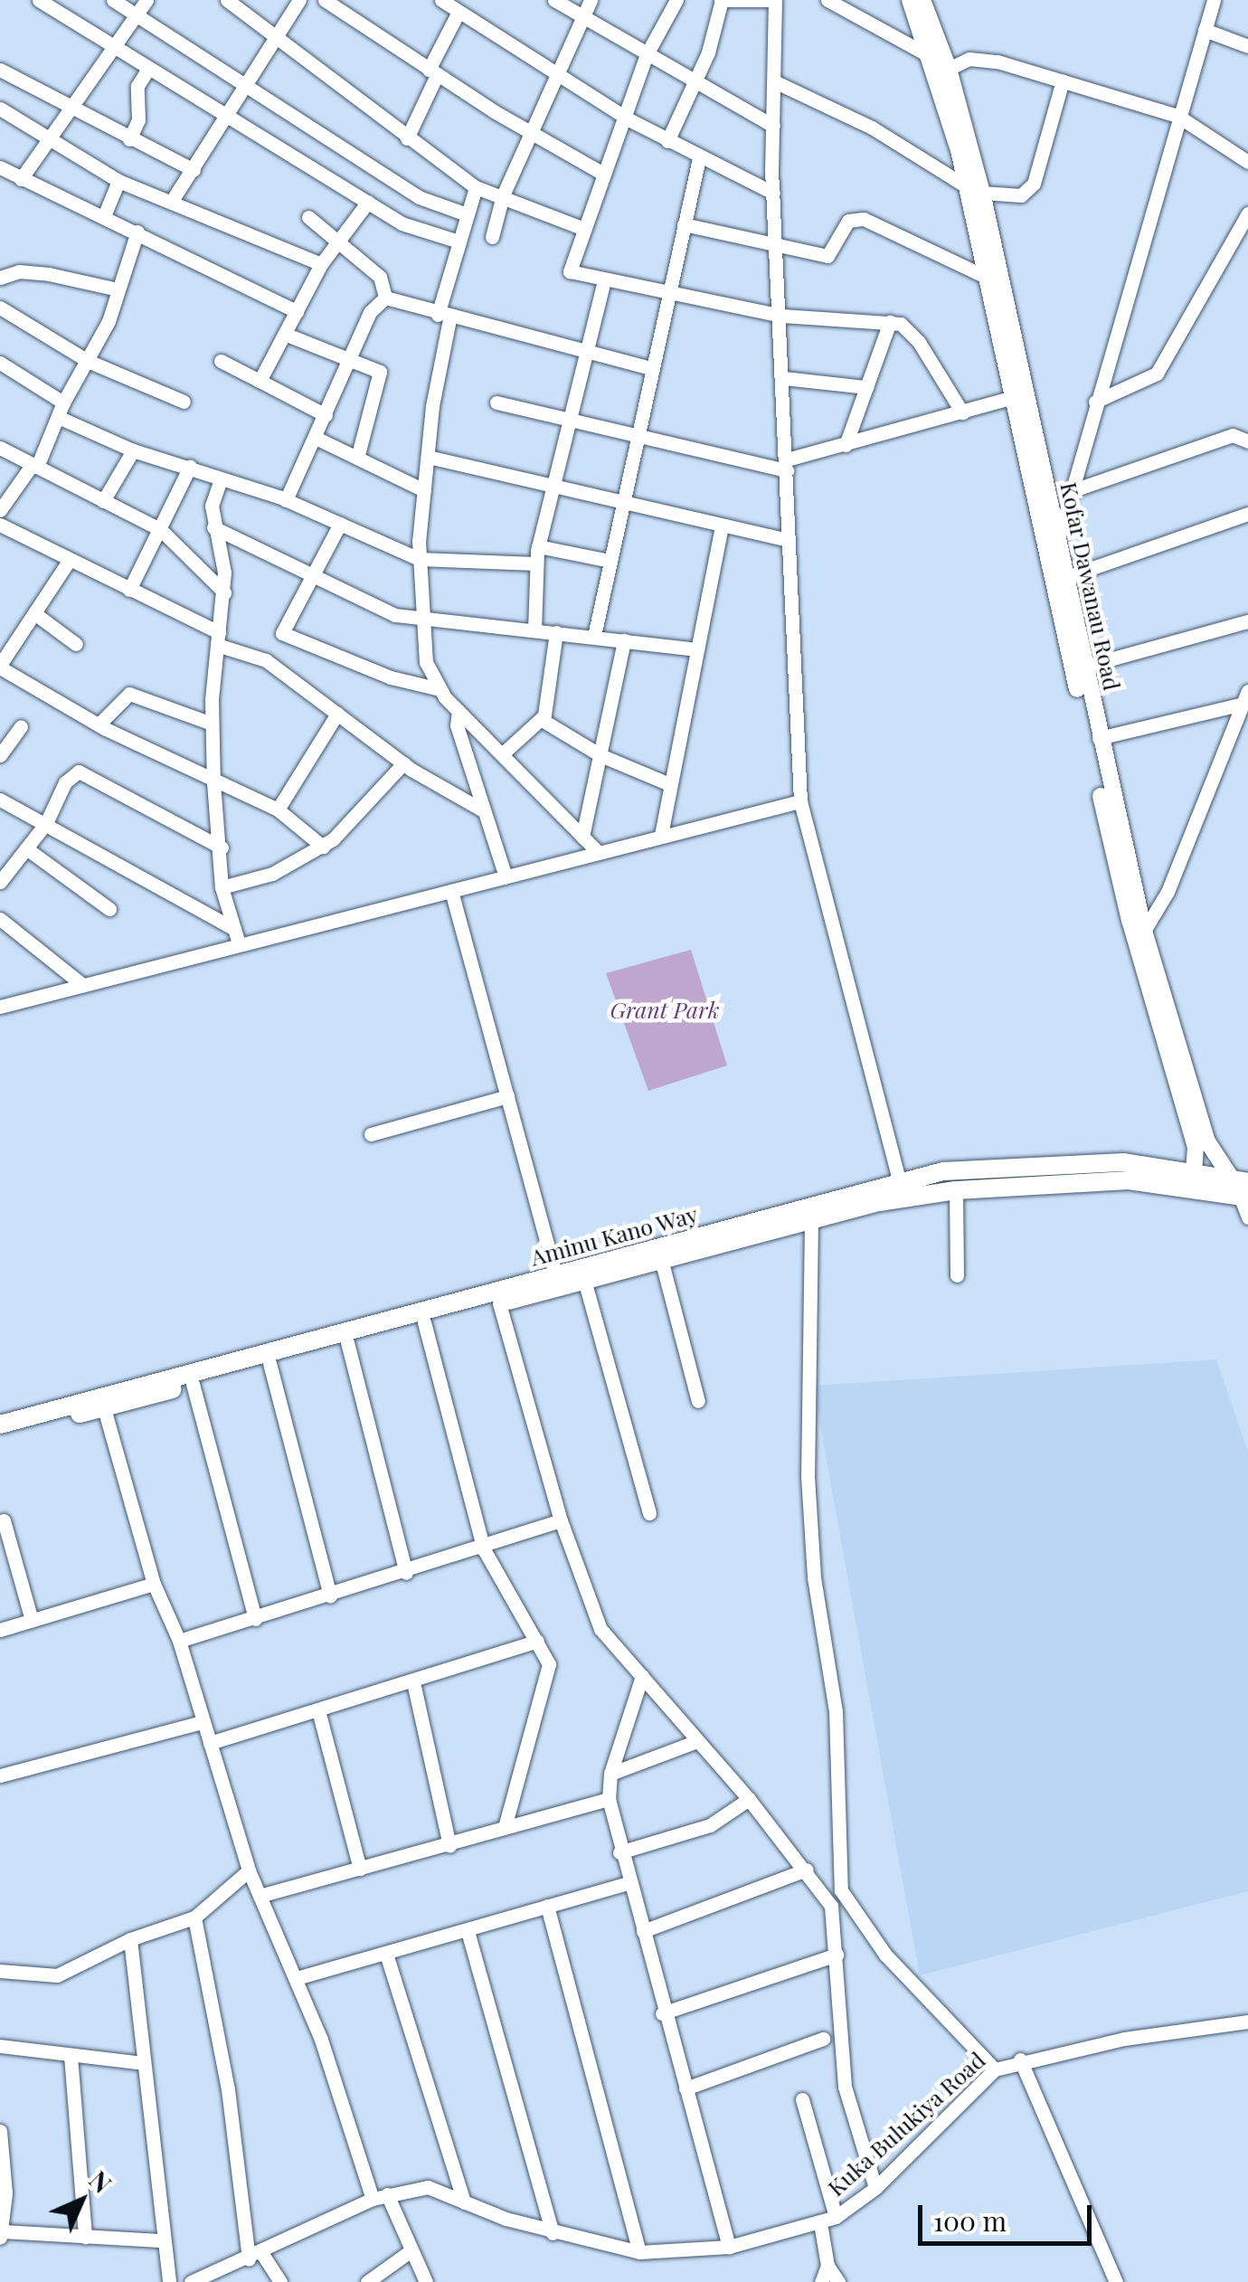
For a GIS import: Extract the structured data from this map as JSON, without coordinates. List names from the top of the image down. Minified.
{"streets":{"main road":["Aminu Kano Way"],"street":["Kofar Dawanau Road","Kuka Bulukiya Road"]},"crossings":[["Kofar Dawanau Road","Aminu Kano Way"]],"parks":["Grant Park"],"scale_bar":"100 m","north":"top right"}
